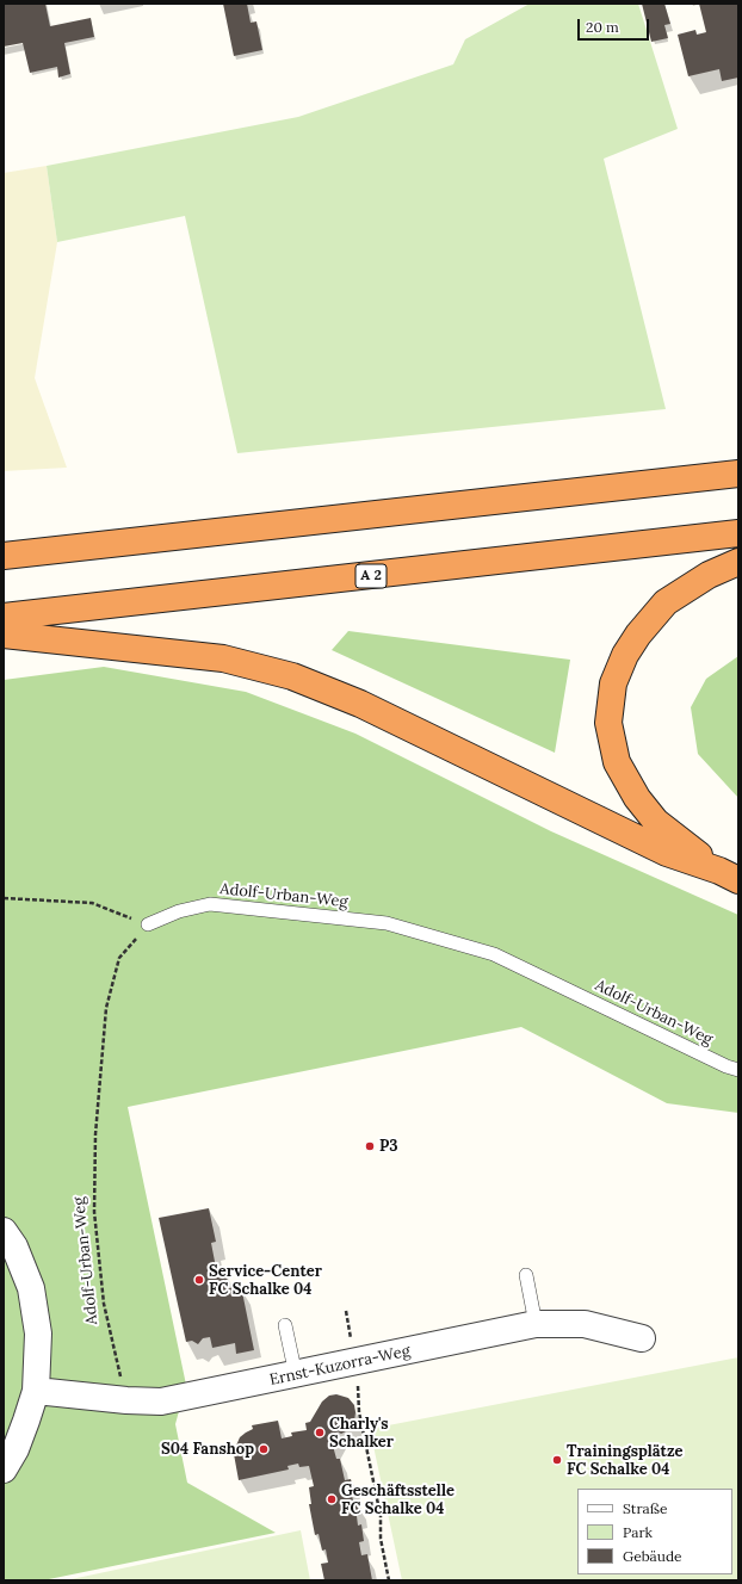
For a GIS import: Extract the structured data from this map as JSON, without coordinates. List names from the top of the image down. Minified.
{"streets":{"highway":["A 2"],"street":["Ernst-Kuzorra-Weg"],"lane":["Adolf-Urban-Weg"]},"crossings":[["Adolf-Urban-Weg","Ernst-Kuzorra-Weg"]],"places":["P3","Service-Center FC Schalke 04","Charly's Schalker","S04 Fanshop","Trainingsplätze FC Schalke 04","Geschäftsstelle FC Schalke 04"],"legend":["Straße","Park","Gebäude"],"scale_bar":"20 m"}
